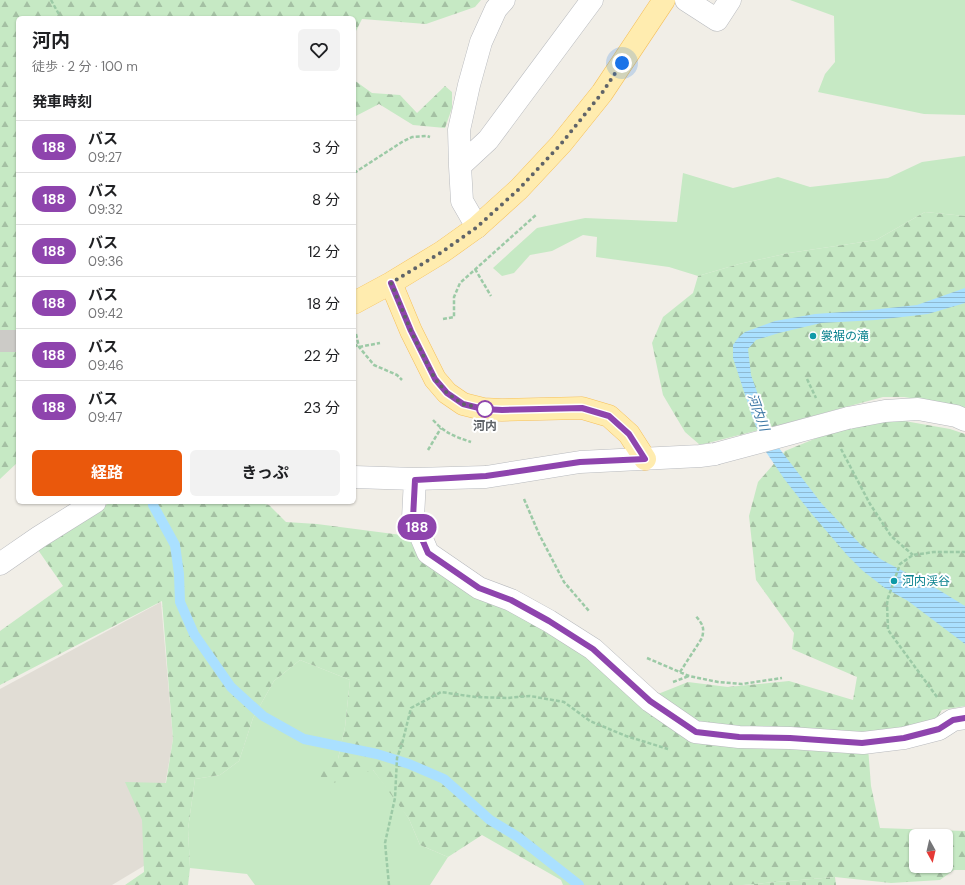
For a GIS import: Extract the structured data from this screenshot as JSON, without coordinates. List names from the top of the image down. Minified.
{"water":["河内川"],"places":["裳裾の滝","河内","河内渓谷"],"lines":["bus line 188"],"north":"bottom","page":{"on_map":"188","heading":[["河内","徒歩 · 2 分 · 100 m"],"発車時刻"],"list":[{"mark":"188","name":"バス","note":"09:27","value":"3 分"},{"mark":"188","name":"バス","note":"09:32","value":"8 分"},{"mark":"188","name":"バス","note":"09:36","value":"12 分"},{"mark":"188","name":"バス","note":"09:42","value":"18 分"},{"mark":"188","name":"バス","note":"09:46","value":"22 分"},{"mark":"188","name":"バス","note":"09:47","value":"23 分"}],"buttons":["経路","きっぷ"]}}
